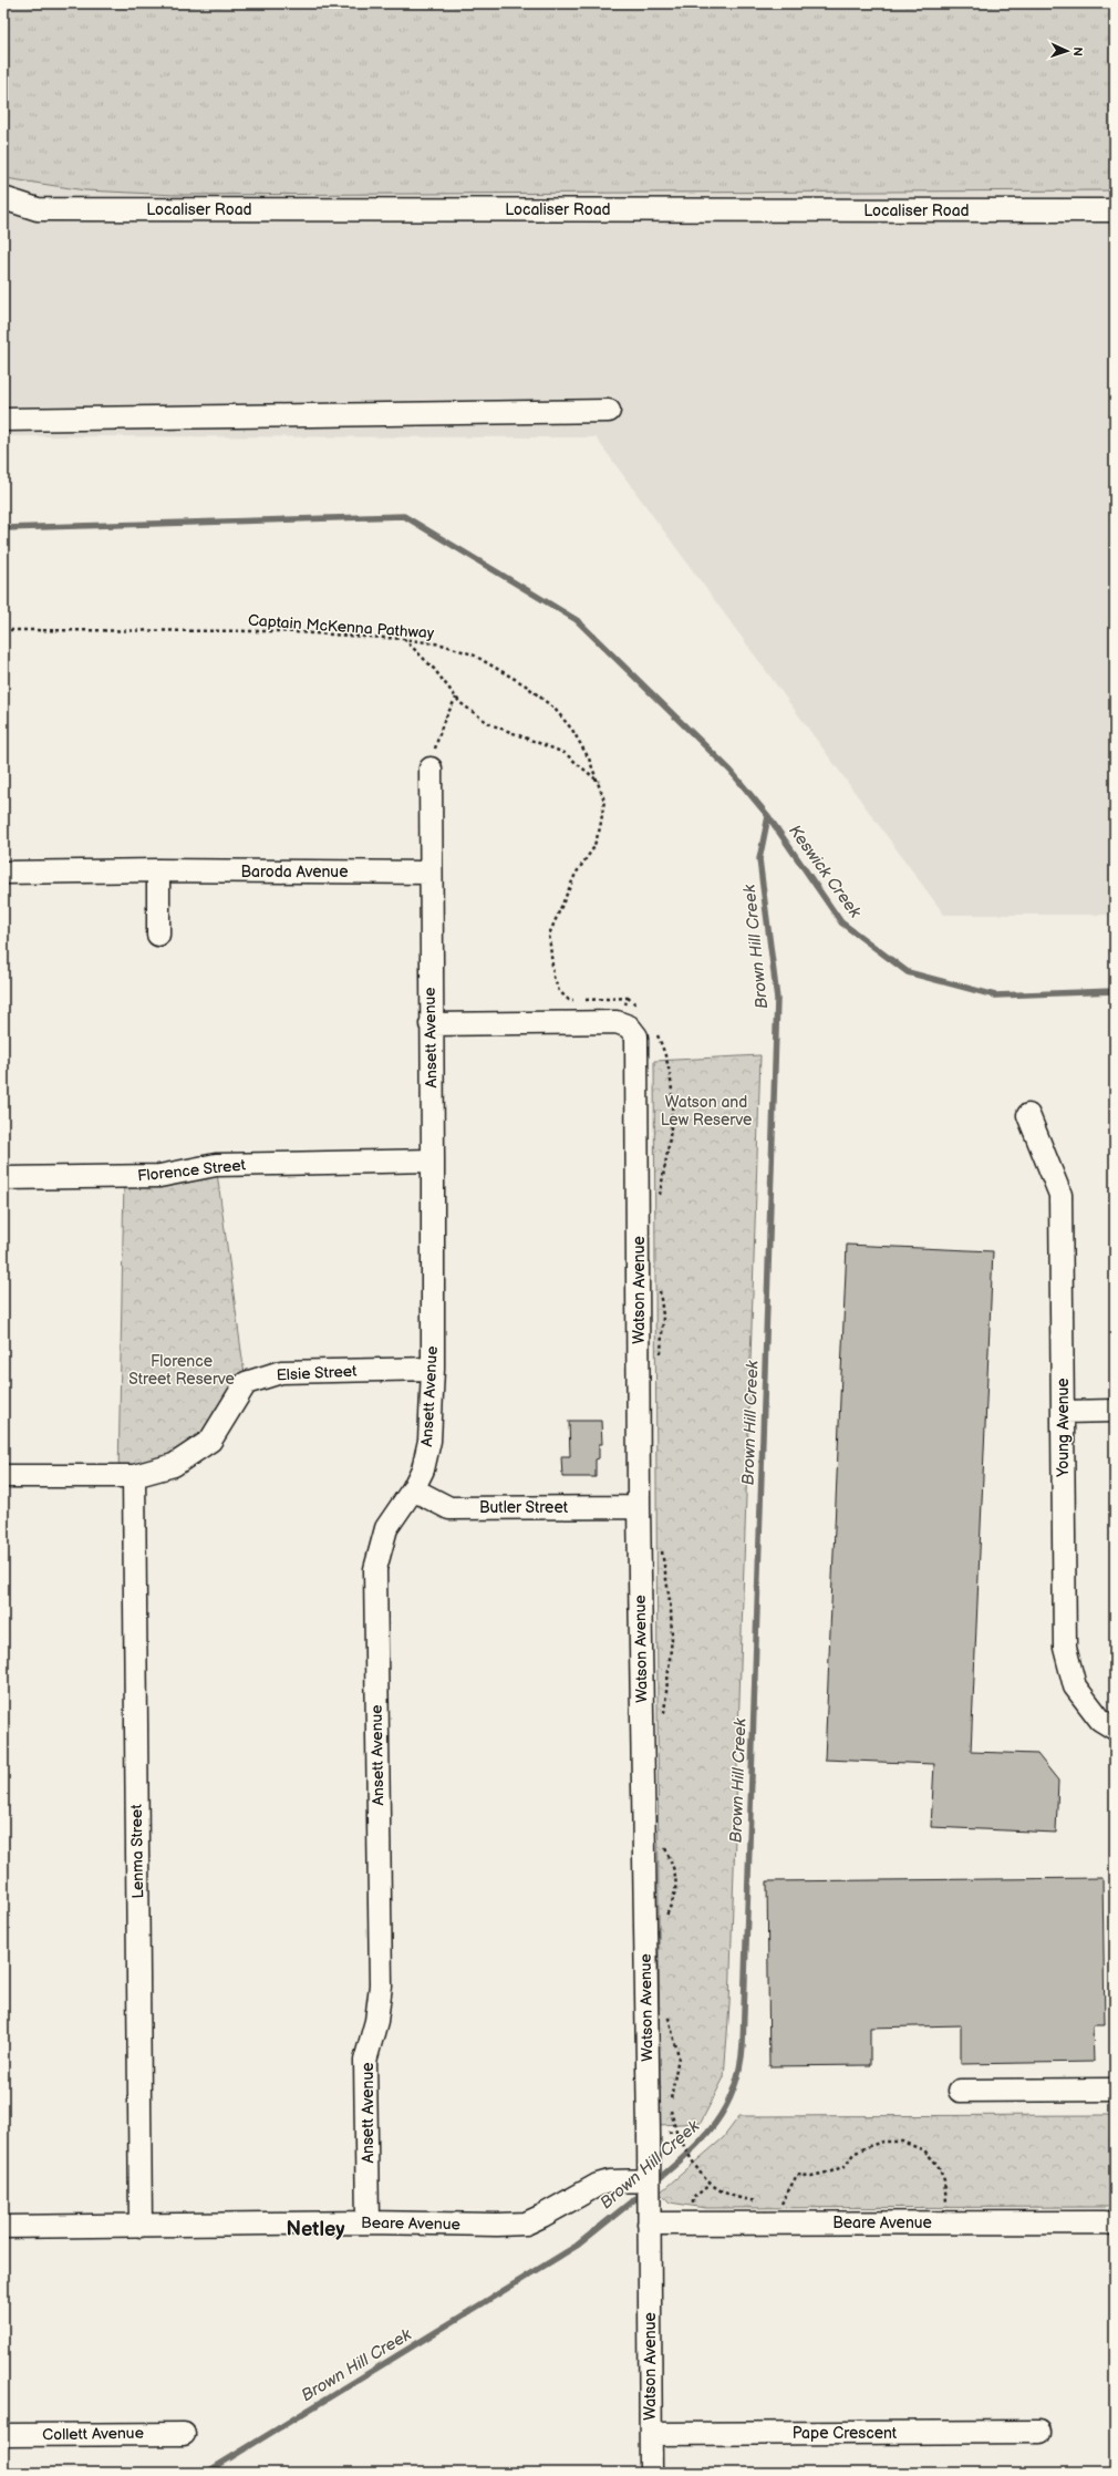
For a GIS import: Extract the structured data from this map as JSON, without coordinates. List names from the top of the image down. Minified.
{"streets":{"street":["Localiser Road","Baroda Avenue","Ansett Avenue","Florence Street","Watson Avenue","Elsie Street","Young Avenue","Butler Street","Lenma Street","Beare Avenue","Pape Crescent","Collett Avenue"],"path":["Captain McKenna Pathway"]},"crossings":[["Baroda Avenue","Ansett Avenue"],["Ansett Avenue","Florence Street"],["Ansett Avenue","Elsie Street"],["Ansett Avenue","Butler Street"],["Ansett Avenue","Beare Avenue"],["Watson Avenue","Butler Street"],["Watson Avenue","Beare Avenue"],["Watson Avenue","Pape Crescent"],["Elsie Street","Lenma Street"],["Lenma Street","Beare Avenue"]],"districts":["Netley"],"water":["Keswick Creek","Brown Hill Creek"],"parks":["Watson and Lew Reserve","Florence Street Reserve"],"north":"right"}
